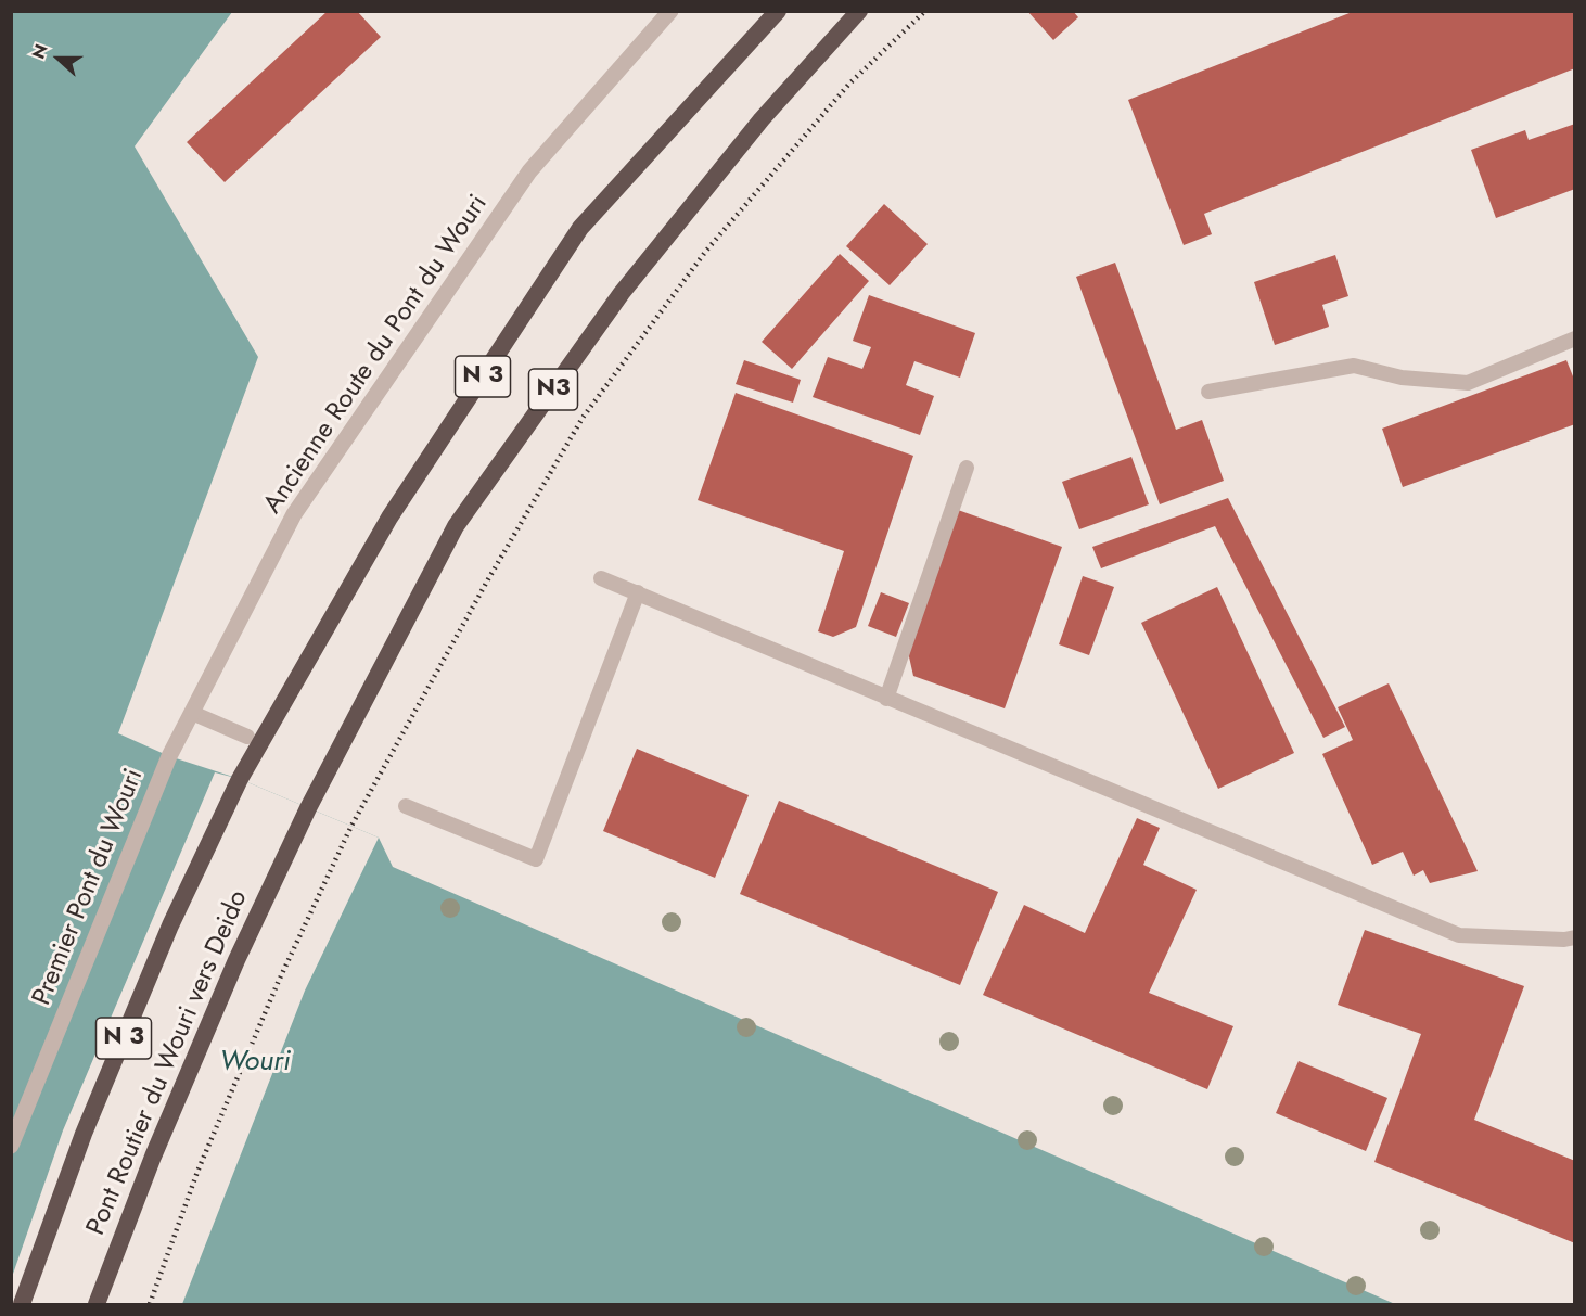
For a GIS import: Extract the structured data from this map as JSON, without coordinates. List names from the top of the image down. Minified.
{"streets":{"highway":["N 3","N3","Pont Routier du Wouri vers Deido"],"street":["Ancienne Route du Pont du Wouri","Premier Pont du Wouri"]},"crossings":[["Ancienne Route du Pont du Wouri","Premier Pont du Wouri"]],"water":["Wouri"],"north":"left"}
